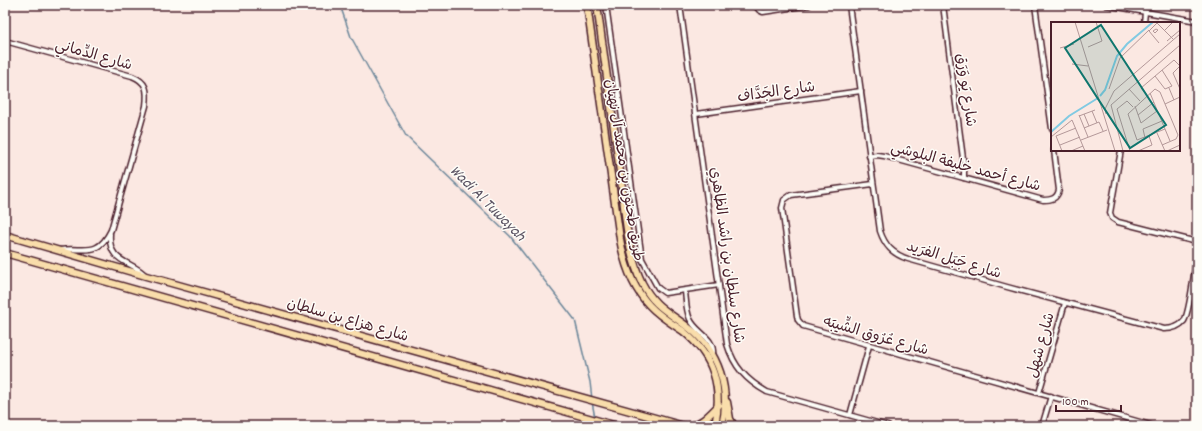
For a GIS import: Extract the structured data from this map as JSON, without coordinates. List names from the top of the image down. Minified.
{"streets":{"main road":["طريق طحنون بن محمد آل نهيان","شارع هزاع بن سلطان"],"street":["شارع الدِّماني","شارع يَو وَرَق","شارع الجَدَّاف","شارع أحمد خليفة البلوشي","شارع سلطان بن راشد الظاهري","شارع جَبَل الفرَيد","شارع عُرُوق الشِّيبَه","شارع شهل"]},"crossings":[["شارع الدِّماني","شارع هزاع بن سلطان"],["شارع يَو وَرَق","شارع أحمد خليفة البلوشي"],["شارع الجَدَّاف","شارع سلطان بن راشد الظاهري"],["شارع الجَدَّاف","شارع جَبَل الفرَيد"],["شارع أحمد خليفة البلوشي","شارع جَبَل الفرَيد"],["شارع جَبَل الفرَيد","شارع عُرُوق الشِّيبَه"],["شارع جَبَل الفرَيد","شارع شهل"],["شارع عُرُوق الشِّيبَه","شارع شهل"]],"water":["Wadi Al Tuwayah"],"scale_bar":"100 m"}
